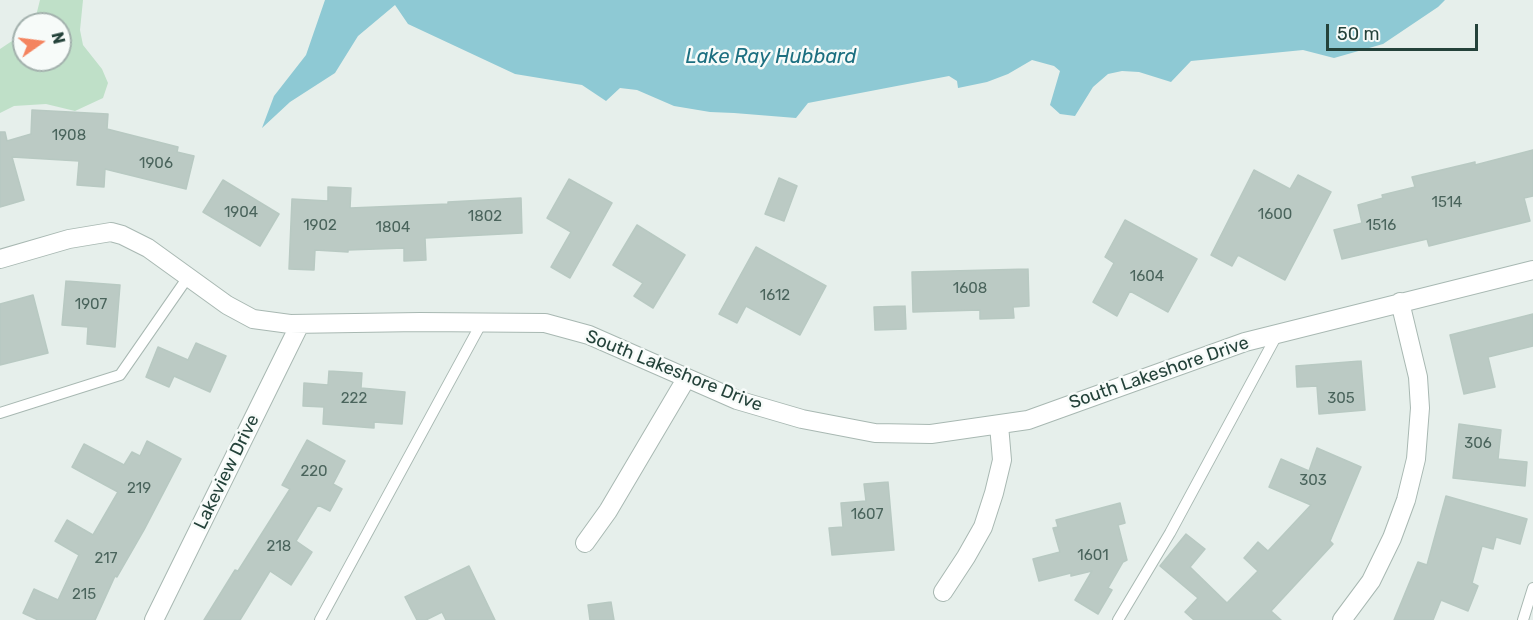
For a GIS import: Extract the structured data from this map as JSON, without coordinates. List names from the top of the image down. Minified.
{"streets":{"street":["South Lakeshore Drive","Lakeview Drive"]},"crossings":[["South Lakeshore Drive","Lakeview Drive"]],"water":["Lake Ray Hubbard"],"house_numbers":["1908","1906","1514","1904","1600","1802","1902","1516","1804","1604","1608","1612","1907","222","305","306","220","303","219","1607","218","1601","217","215"],"scale_bar":"50 m","north":"right"}
